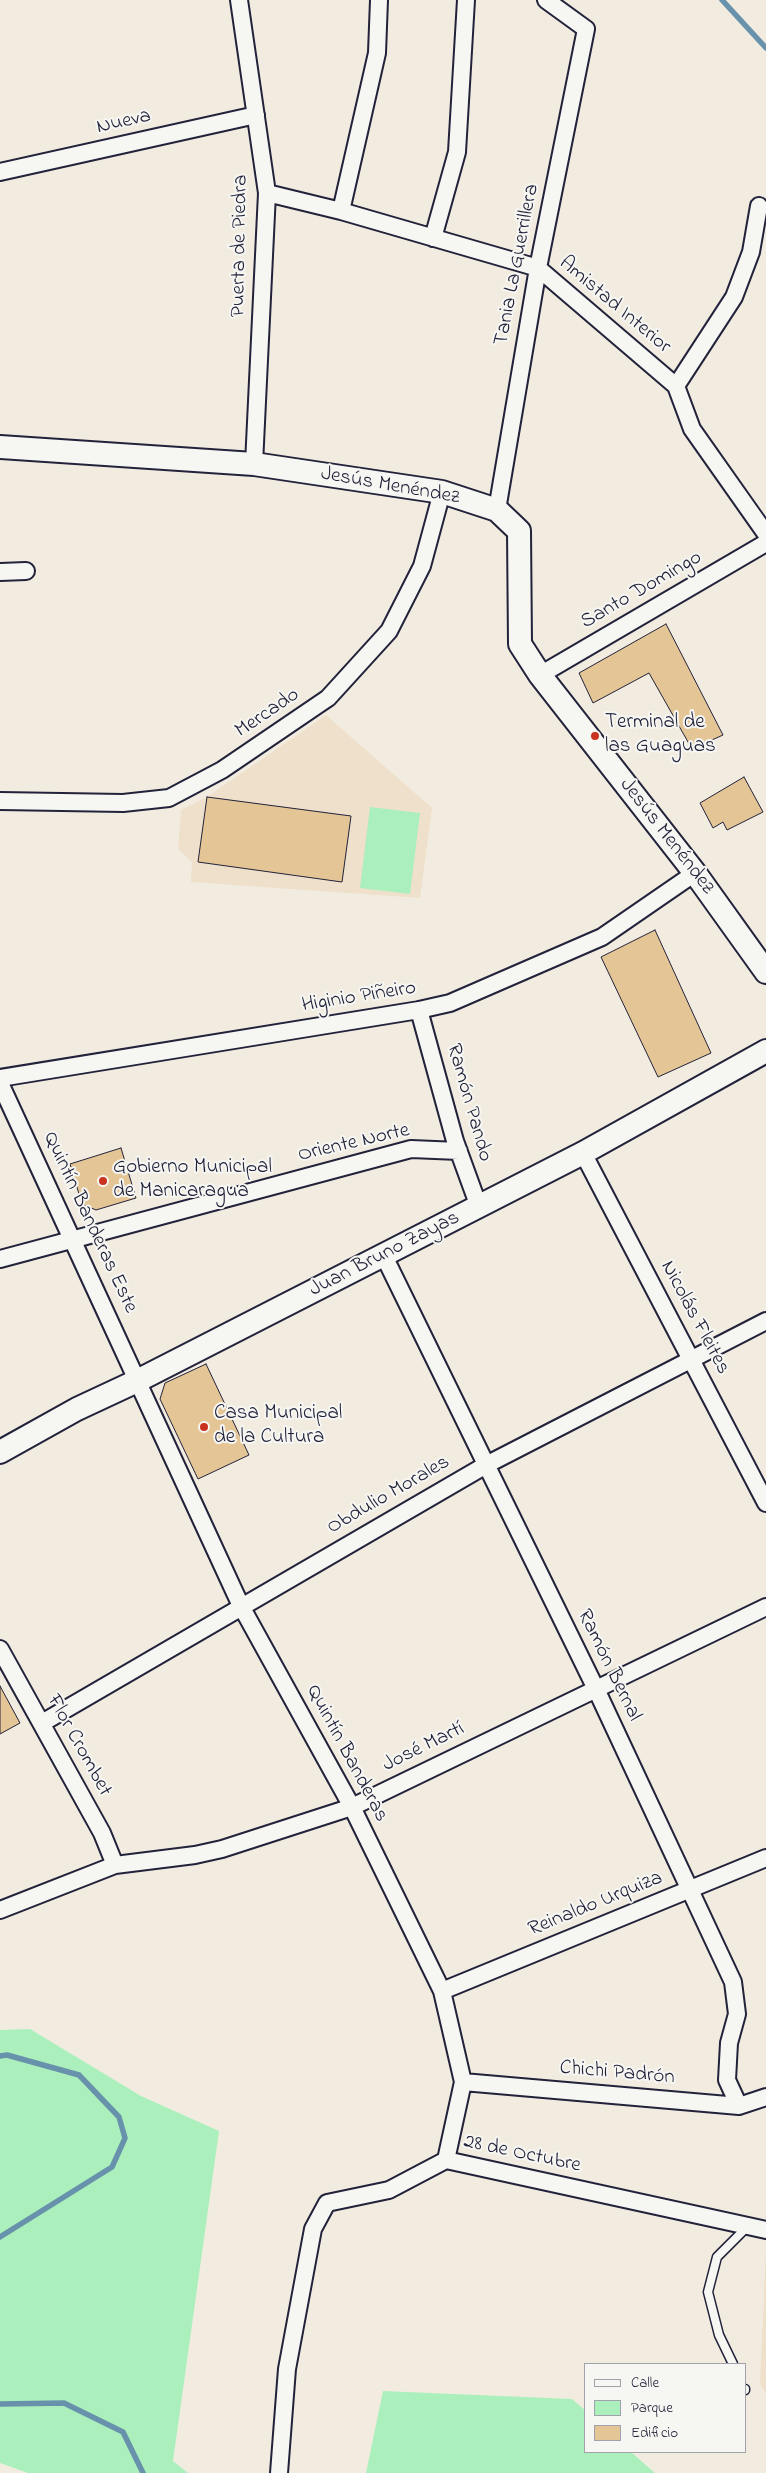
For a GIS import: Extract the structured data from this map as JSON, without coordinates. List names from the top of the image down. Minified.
{"streets":{"street":["Nueva","Puerta de Piedra","Tania La Guerrillera","Amistad Interior","Jesús Menéndez","Santo Domingo","Mercado","Higinio Piñeiro","Ramón Pando","Oriente Norte","Quintín Banderas Este","Juan Bruno Zayas","Nicolás Fleites","Obdulio Morales","Ramón Bernal","Flor Crombet","José Martí","Quintín Banderas","Reinaldo Urquiza","Chichi Padrón","28 de Octubre"]},"crossings":[["Nueva","Puerta de Piedra"],["Puerta de Piedra","Amistad Interior"],["Puerta de Piedra","Jesús Menéndez"],["Tania La Guerrillera","Amistad Interior"],["Tania La Guerrillera","Jesús Menéndez"],["Jesús Menéndez","Santo Domingo"],["Jesús Menéndez","Mercado"],["Jesús Menéndez","Higinio Piñeiro"],["Higinio Piñeiro","Ramón Pando"],["Ramón Pando","Oriente Norte"],["Ramón Pando","Juan Bruno Zayas"],["Oriente Norte","Quintín Banderas Este"],["Quintín Banderas Este","Juan Bruno Zayas"],["Quintín Banderas Este","Quintín Banderas"],["Juan Bruno Zayas","Nicolás Fleites"],["Juan Bruno Zayas","Ramón Bernal"],["Juan Bruno Zayas","Quintín Banderas"],["Nicolás Fleites","Obdulio Morales"],["Obdulio Morales","Ramón Bernal"],["Obdulio Morales","Flor Crombet"],["Obdulio Morales","Quintín Banderas"],["Ramón Bernal","José Martí"],["Ramón Bernal","Reinaldo Urquiza"],["Ramón Bernal","Chichi Padrón"],["Flor Crombet","José Martí"],["José Martí","Quintín Banderas"],["Quintín Banderas","Reinaldo Urquiza"],["Quintín Banderas","Chichi Padrón"],["Quintín Banderas","28 de Octubre"]],"places":["Terminal de las Guaguas","Gobierno Municipal de Manicaragua","Casa Municipal de la Cultura"],"legend":["Calle","Parque","Edificio"]}
